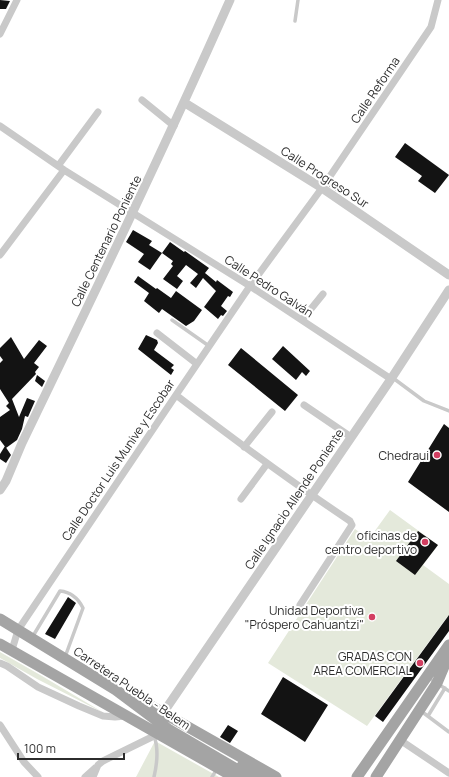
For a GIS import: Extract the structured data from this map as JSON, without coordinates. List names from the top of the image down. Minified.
{"streets":{"main road":["Carretera Puebla - Belem"],"street":["Calle Reforma","Calle Progreso Sur","Calle Centenario Poniente","Calle Pedro Galván","Calle Doctor Luis Munive y Escobar","Calle Ignacio Allende Poniente"]},"crossings":[["Calle Reforma","Calle Progreso Sur"],["Calle Reforma","Calle Pedro Galván"],["Calle Reforma","Calle Doctor Luis Munive y Escobar"],["Calle Progreso Sur","Calle Centenario Poniente"],["Calle Centenario Poniente","Calle Pedro Galván"],["Calle Pedro Galván","Calle Doctor Luis Munive y Escobar"],["Calle Pedro Galván","Calle Ignacio Allende Poniente"],["Calle Doctor Luis Munive y Escobar","Carretera Puebla - Belem"],["Calle Ignacio Allende Poniente","Carretera Puebla - Belem"]],"places":["Chedraui","oficinas de centro deportivo","Unidad Deportiva \"Próspero Cahuantzi\"","GRADAS CON AREA COMERCIAL"],"scale_bar":"100 m"}
